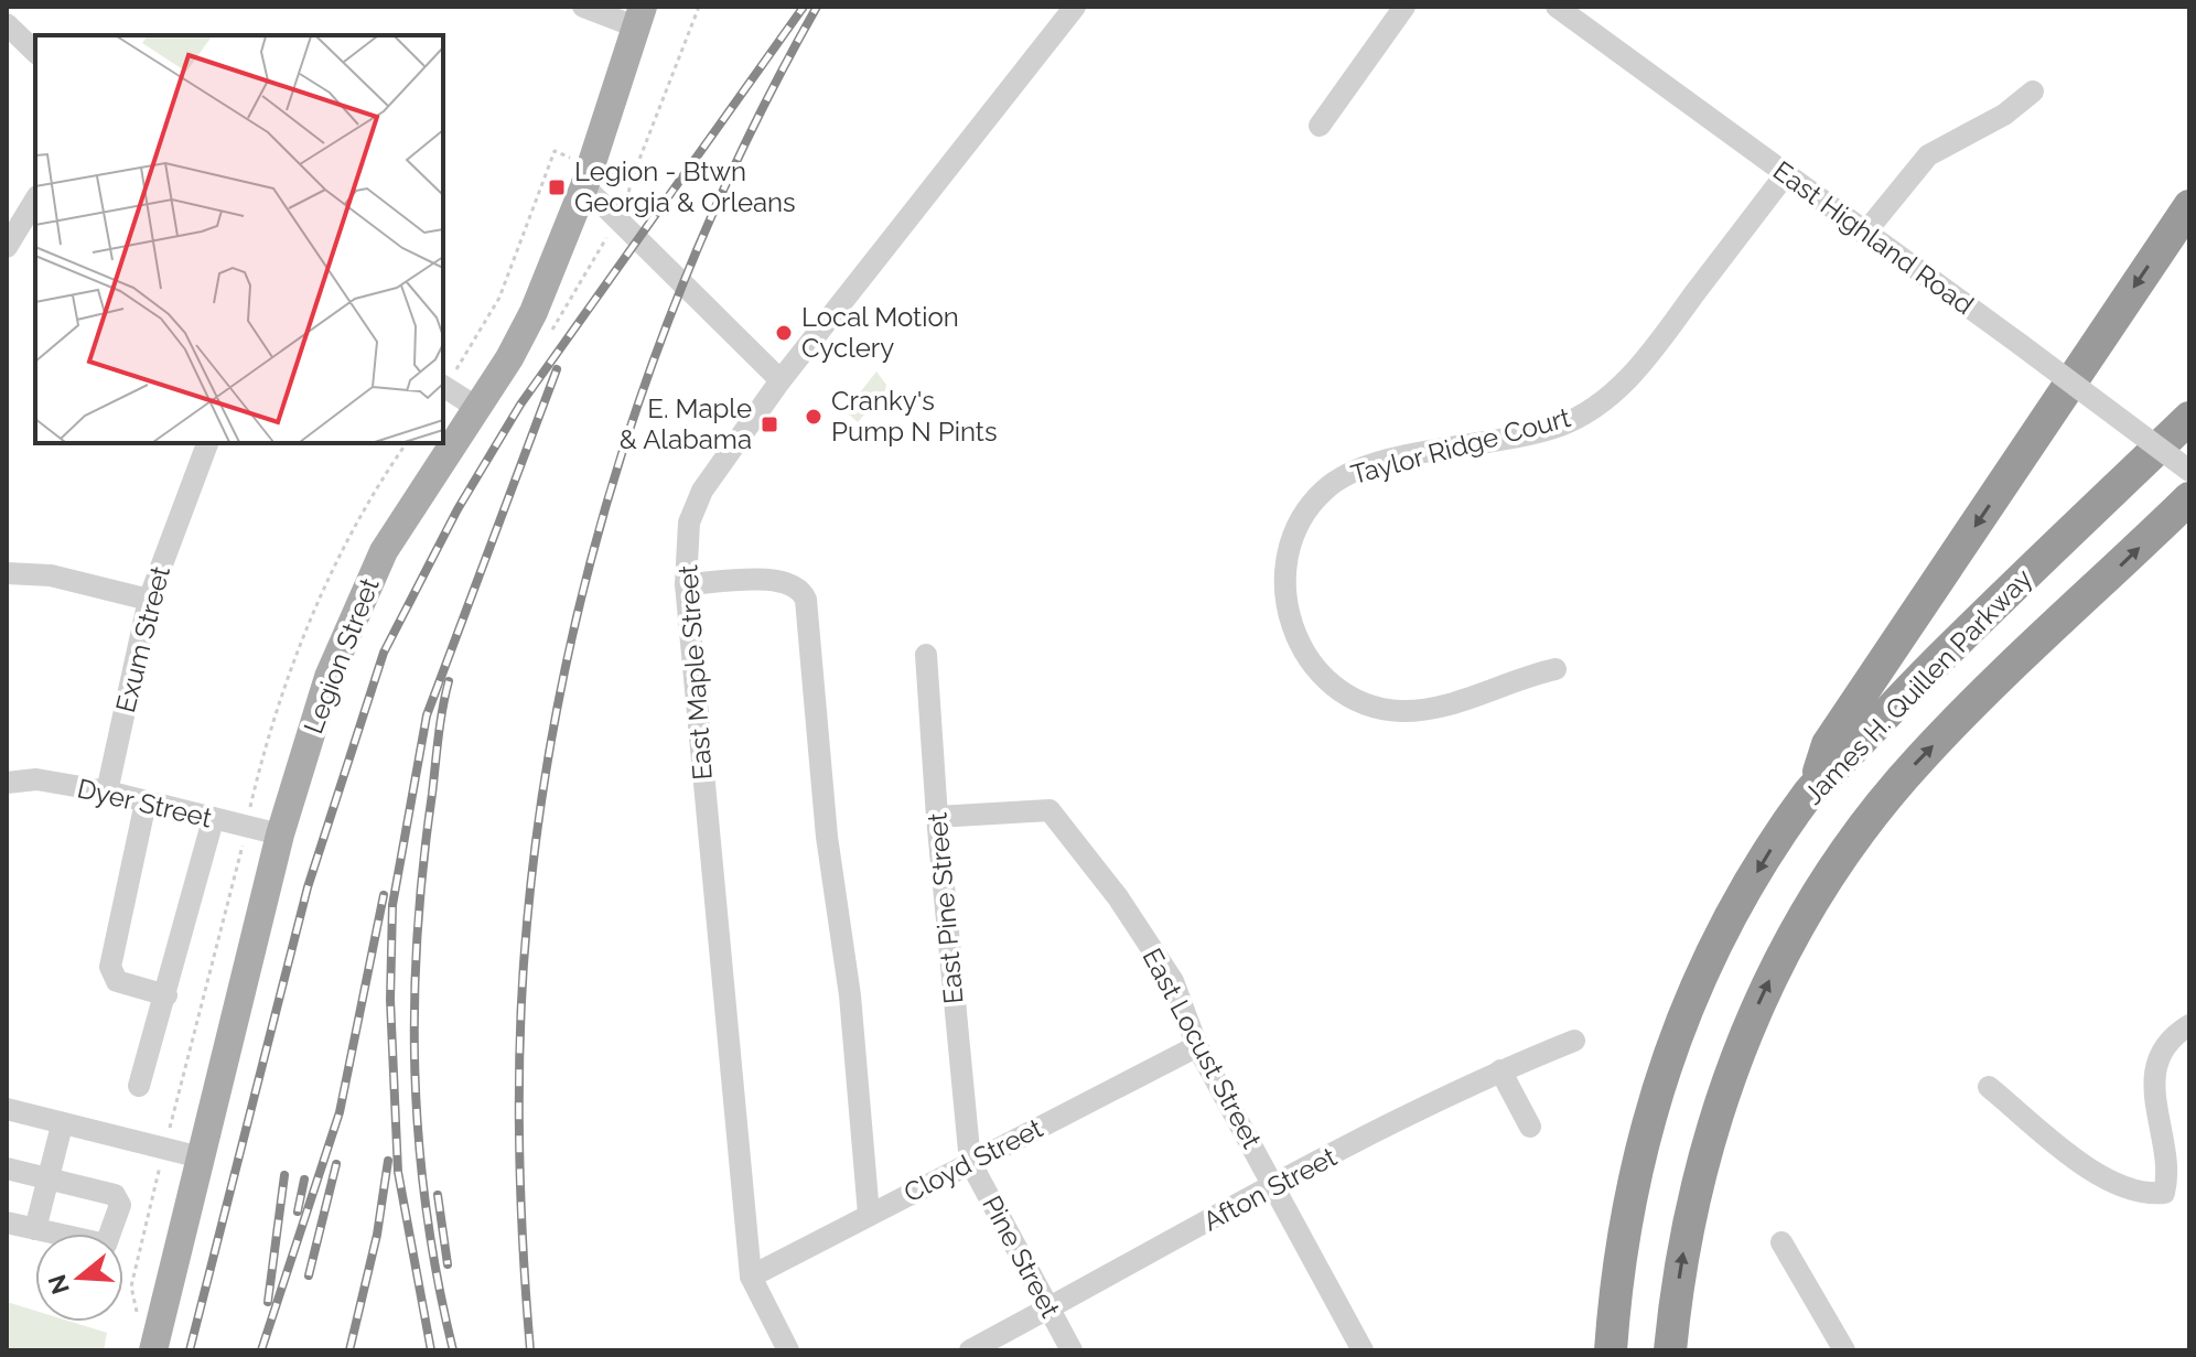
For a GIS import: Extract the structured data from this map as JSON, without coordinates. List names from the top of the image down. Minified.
{"streets":{"highway":["James H. Quillen Parkway"],"main road":["Legion Street"],"street":["East Highland Road","Taylor Ridge Court","Exum Street","East Maple Street","Dyer Street","East Pine Street","East Locust Street","Cloyd Street","Afton Street","Pine Street"]},"crossings":[["East Highland Road","Taylor Ridge Court"],["Exum Street","Dyer Street"],["Legion Street","Dyer Street"],["East Maple Street","Cloyd Street"],["East Pine Street","East Locust Street"],["East Pine Street","Cloyd Street"],["East Pine Street","Pine Street"],["East Locust Street","Cloyd Street"],["East Locust Street","Afton Street"],["Cloyd Street","Pine Street"],["Afton Street","Pine Street"]],"places":{"transit":["Legion - Btwn Georgia & Orleans","E. Maple & Alabama"],"other":["Local Motion Cyclery","Cranky's Pump N Pints"]},"north":"left"}
